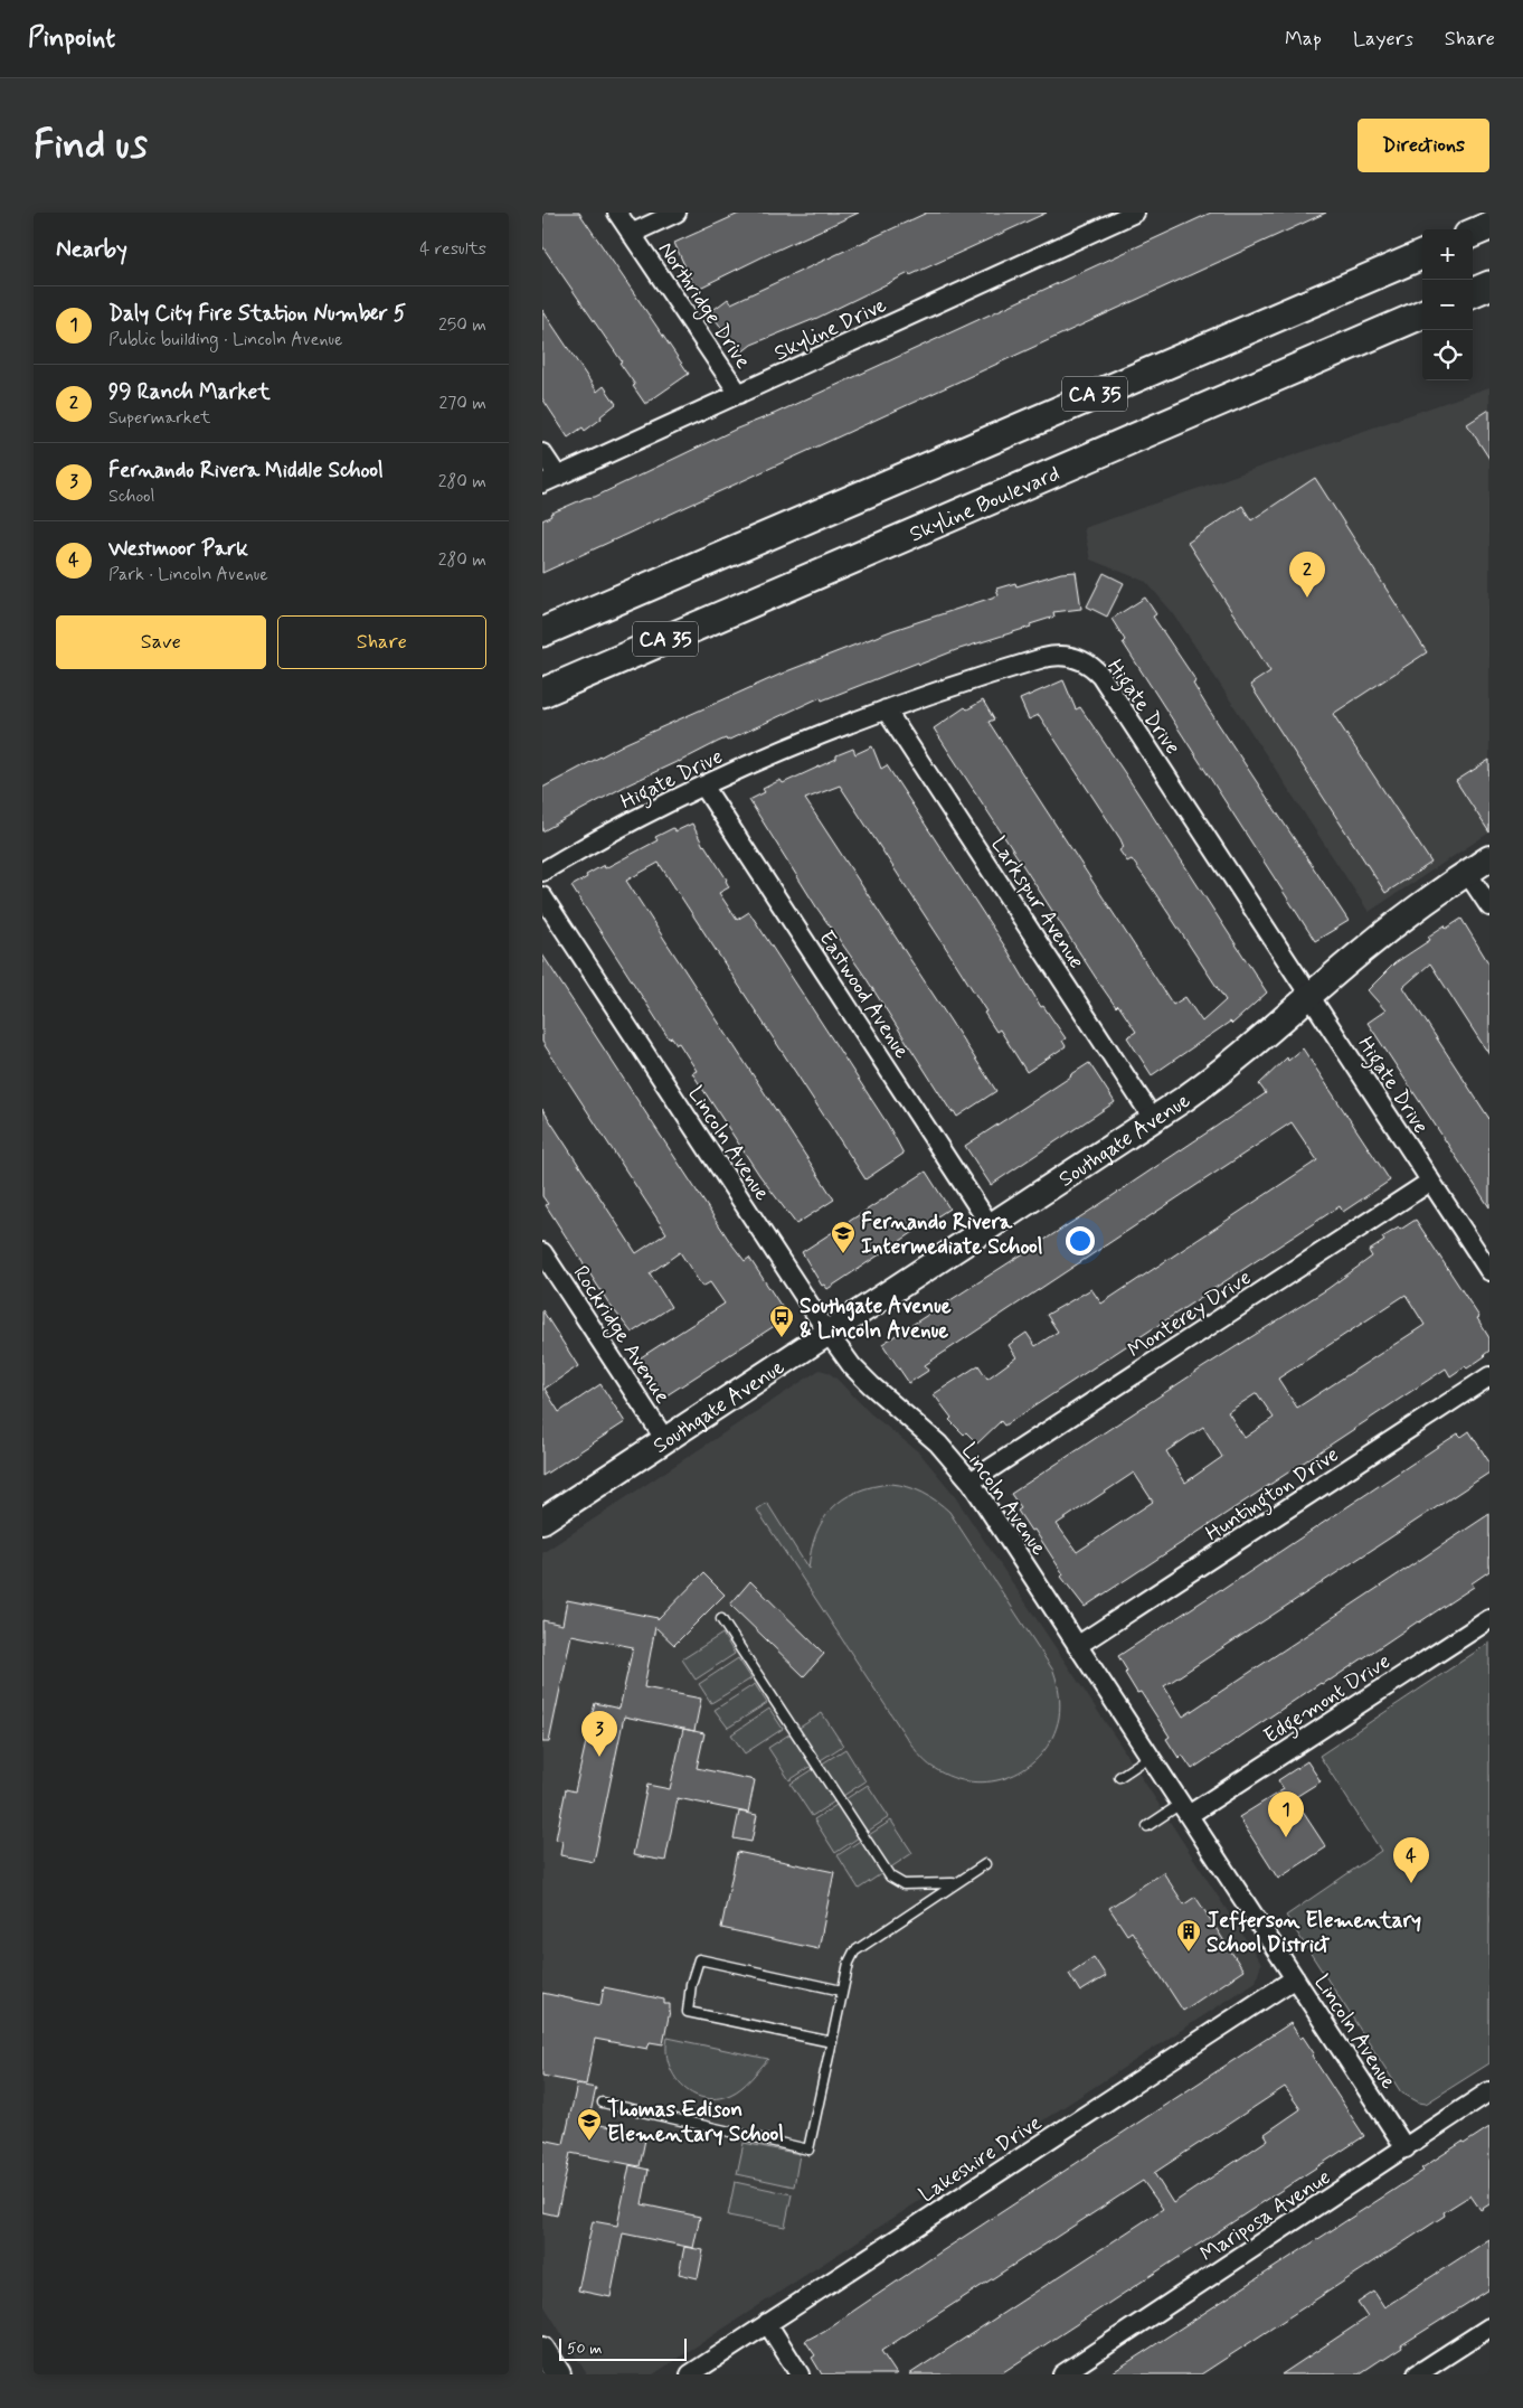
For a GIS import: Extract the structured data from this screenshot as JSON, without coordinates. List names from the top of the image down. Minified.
{"streets":{"main road":["CA 35","Skyline Boulevard"],"street":["Northridge Drive","Skyline Drive","Higate Drive","Larkspur Avenue","Eastwood Avenue","Southgate Avenue","Lincoln Avenue","Monterey Drive","Rockridge Avenue","Huntington Drive","Edgemont Drive","Lakeshire Drive","Mariposa Avenue"]},"crossings":[["Northridge Drive","Skyline Drive"],["Higate Drive","Larkspur Avenue"],["Higate Drive","Eastwood Avenue"],["Higate Drive","Southgate Avenue"],["Higate Drive","Monterey Drive"],["Larkspur Avenue","Southgate Avenue"],["Eastwood Avenue","Southgate Avenue"],["Southgate Avenue","Lincoln Avenue"],["Southgate Avenue","Rockridge Avenue"],["Lincoln Avenue","Monterey Drive"],["Lincoln Avenue","Huntington Drive"],["Lincoln Avenue","Edgemont Drive"],["Lincoln Avenue","Lakeshire Drive"],["Lincoln Avenue","Mariposa Avenue"]],"places":{"school or university":["Fernando Rivera Intermediate School","Thomas Edison Elementary School"],"bus stop":["Southgate Avenue & Lincoln Avenue"],"building":["Jefferson Elementary School District"]},"scale_bar":"50 m","page":{"header":"Pinpoint","nav":["Map","Layers","Share"],"buttons":["Directions",["Save","Share"]],"title":"Find us","heading":["Nearby","4 results"],"map_buttons":["+","−"],"list":[{"mark":"1","name":"Daly City Fire Station Number 5","note":"Public building · Lincoln Avenue","value":"250 m"},{"mark":"2","name":"99 Ranch Market","note":"Supermarket","value":"270 m"},{"mark":"3","name":"Fernando Rivera Middle School","note":"School","value":"280 m"},{"mark":"4","name":"Westmoor Park","note":"Park · Lincoln Avenue","value":"280 m"}],"pins":["2","3","1","4"],"scale":"50 m"}}
